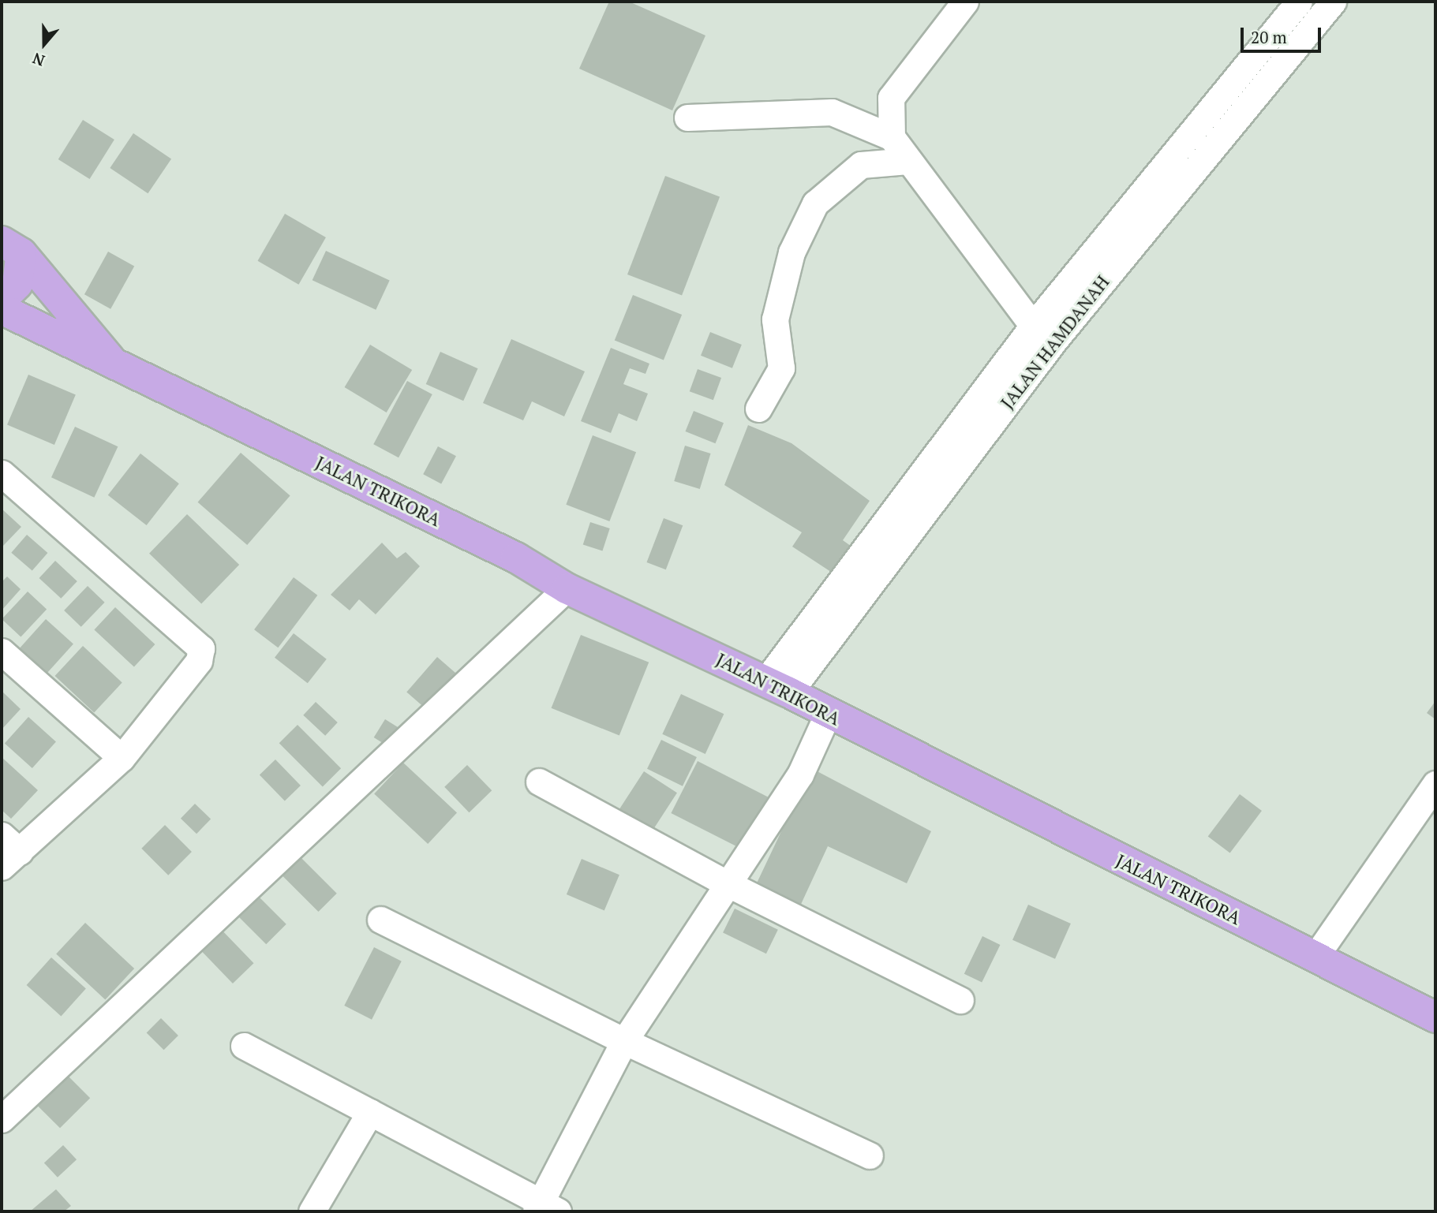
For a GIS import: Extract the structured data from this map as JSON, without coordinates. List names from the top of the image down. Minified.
{"streets":{"main road":["JALAN TRIKORA"],"street":["JALAN HAMDANAH"]},"crossings":[["JALAN HAMDANAH","JALAN TRIKORA"]],"scale_bar":"20 m","north":"bottom"}
